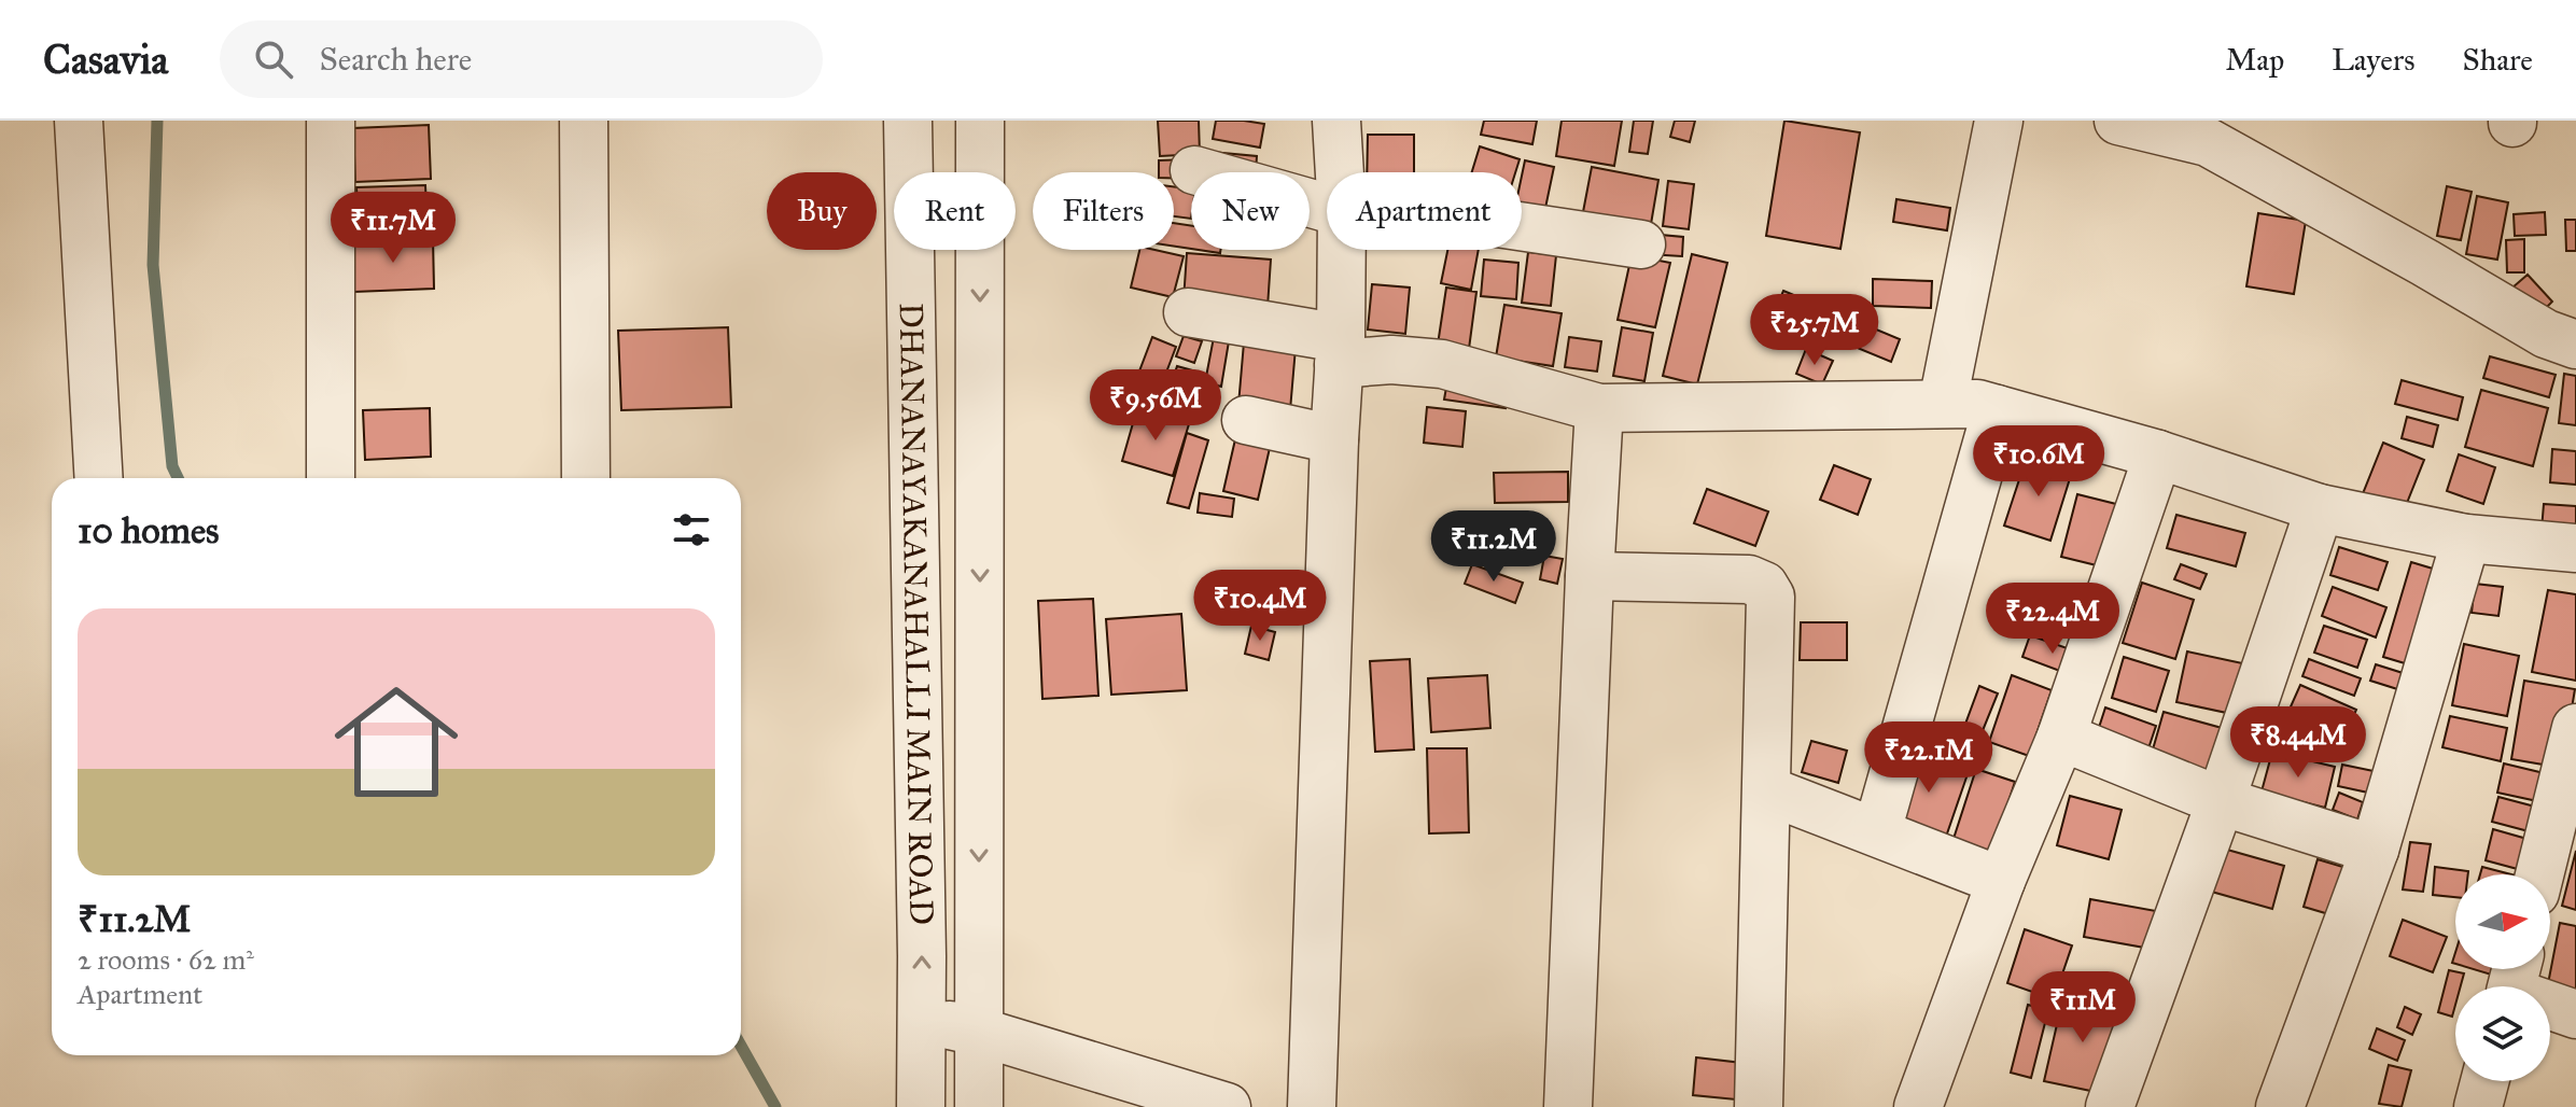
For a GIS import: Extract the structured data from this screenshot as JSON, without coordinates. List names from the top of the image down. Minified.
{"streets":{"street":["DHANANAYAKANAHALLI MAIN ROAD"]},"north":"right","page":{"header":"Casavia","search":"Search here","nav":["Map","Layers","Share"],"chip":["Buy","Rent","Filters","New","Apartment"],"price":["₹11.7M","₹25.7M","₹9.56M","₹10.6M","₹11.2M","₹10.4M","₹22.4M","₹8.44M","₹22.1M","₹11M"],"heading":"10 homes","list":[{"name":"₹11.2M","note":"2 rooms · 62 m² · Apartment"}]}}
